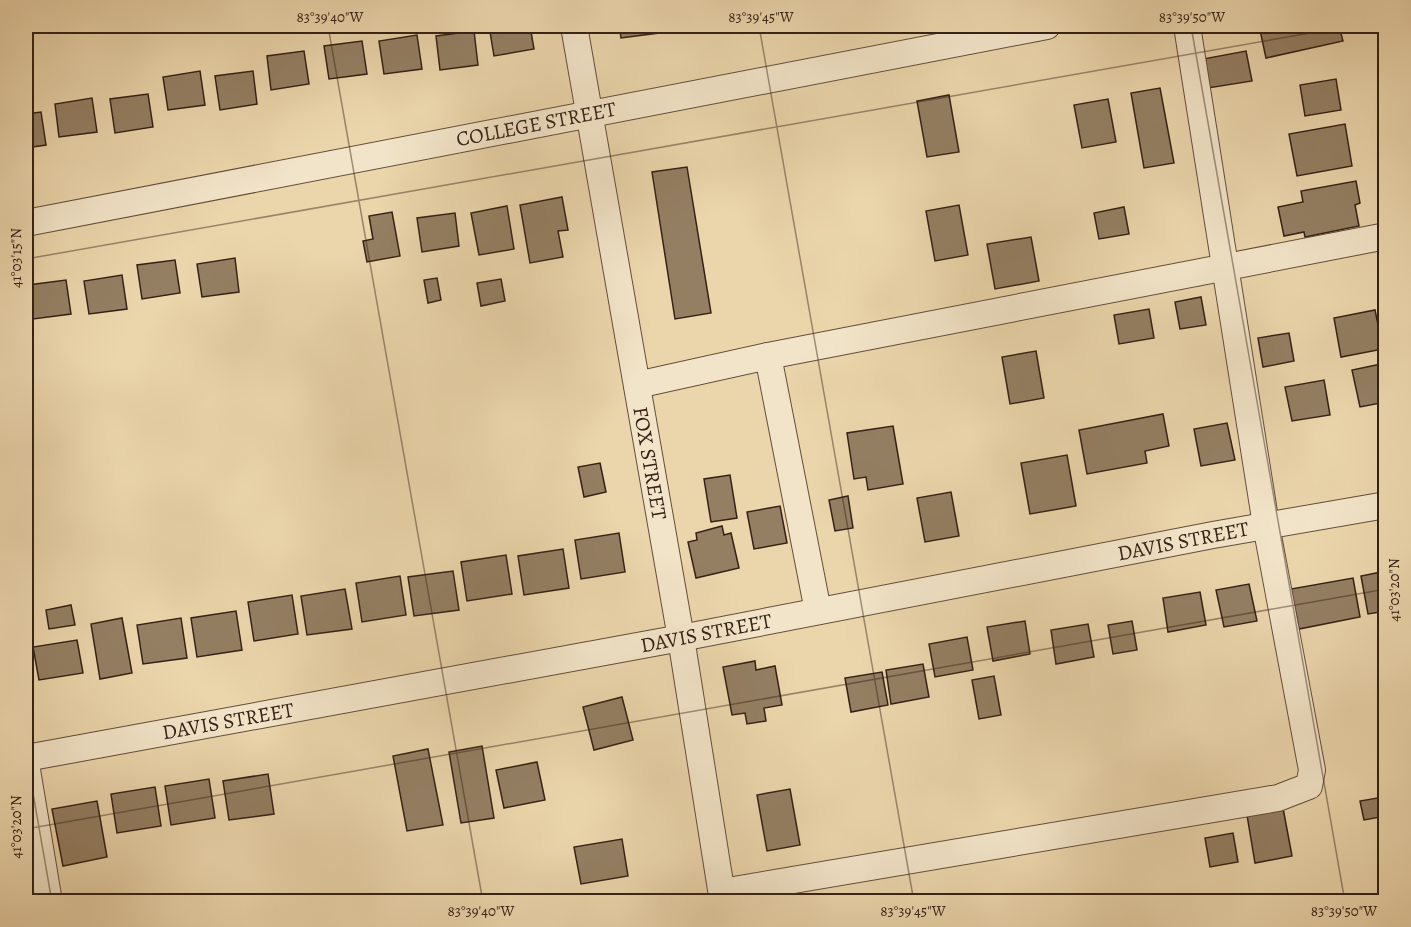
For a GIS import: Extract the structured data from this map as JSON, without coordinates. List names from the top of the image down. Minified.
{"streets":{"street":["COLLEGE STREET","FOX STREET","DAVIS STREET"]},"crossings":[["COLLEGE STREET","FOX STREET"],["FOX STREET","DAVIS STREET"]],"coordinates":["83°39'40\"W","83°39'45\"W","83°39'50\"W","41°03'15\"N","41°03'20\"N"]}
